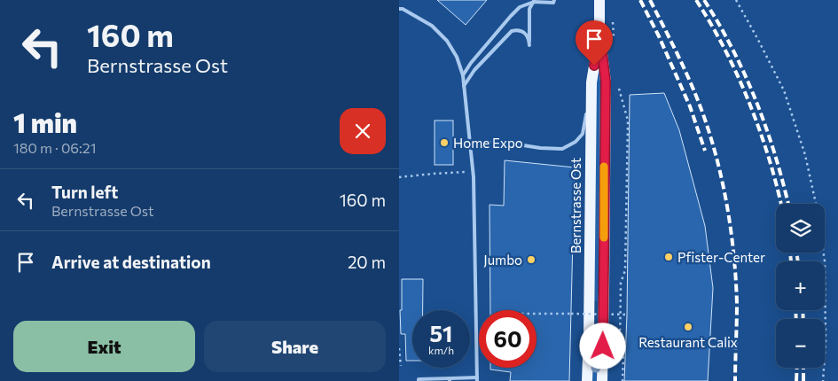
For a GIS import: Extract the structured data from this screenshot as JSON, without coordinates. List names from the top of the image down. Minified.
{"streets":{"main road":["Bernstrasse Ost"]},"places":["Home Expo","Pfister-Center","Jumbo","Restaurant Calix"],"page":{"turn":["160 m","Bernstrasse Ost"],"heading":["1 min","180 m · 06:21"],"list":[{"name":"Turn left","note":"Bernstrasse Ost","value":"160 m"},{"name":"Arrive at destination","value":"20 m"}],"map_buttons":["+","−"],"speed":"51 km/h","limit":"60","buttons":["Exit","Share"]}}
